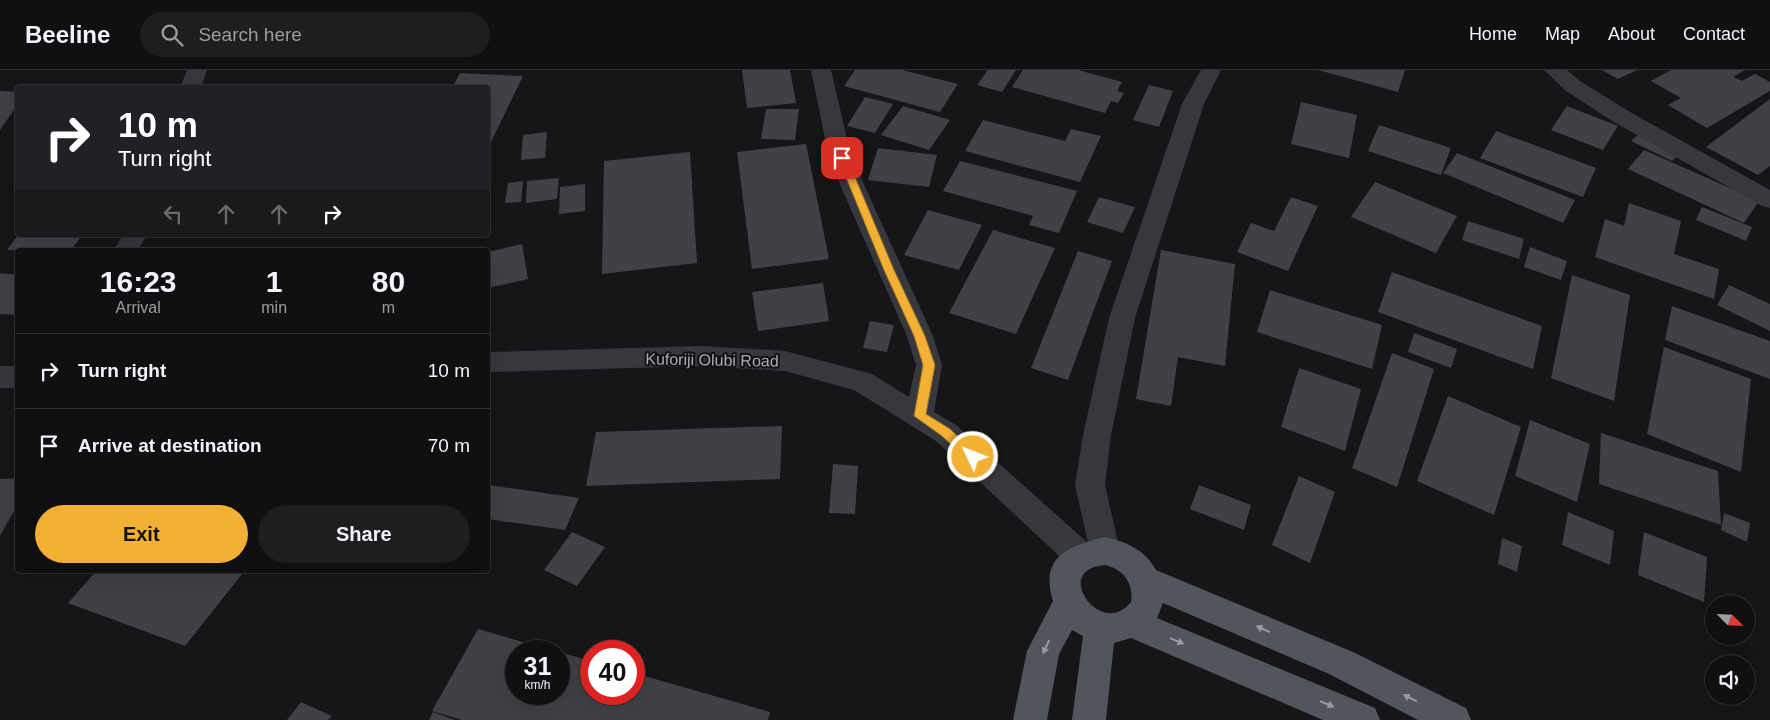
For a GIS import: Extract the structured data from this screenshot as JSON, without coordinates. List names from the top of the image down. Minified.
{"streets":{"street":["Kuforiji Olubi Road"]},"north":"bottom right","page":{"header":"Beeline","search":"Search here","nav":["Home","Map","About","Contact"],"turn":["10 m","Turn right"],"eta":["16:23","Arrival","1","min","80","m"],"list":[{"name":"Turn right","value":"10 m"},{"name":"Arrive at destination","value":"70 m"}],"buttons":["Exit","Share"],"speed":"31 km/h","limit":"40"}}
